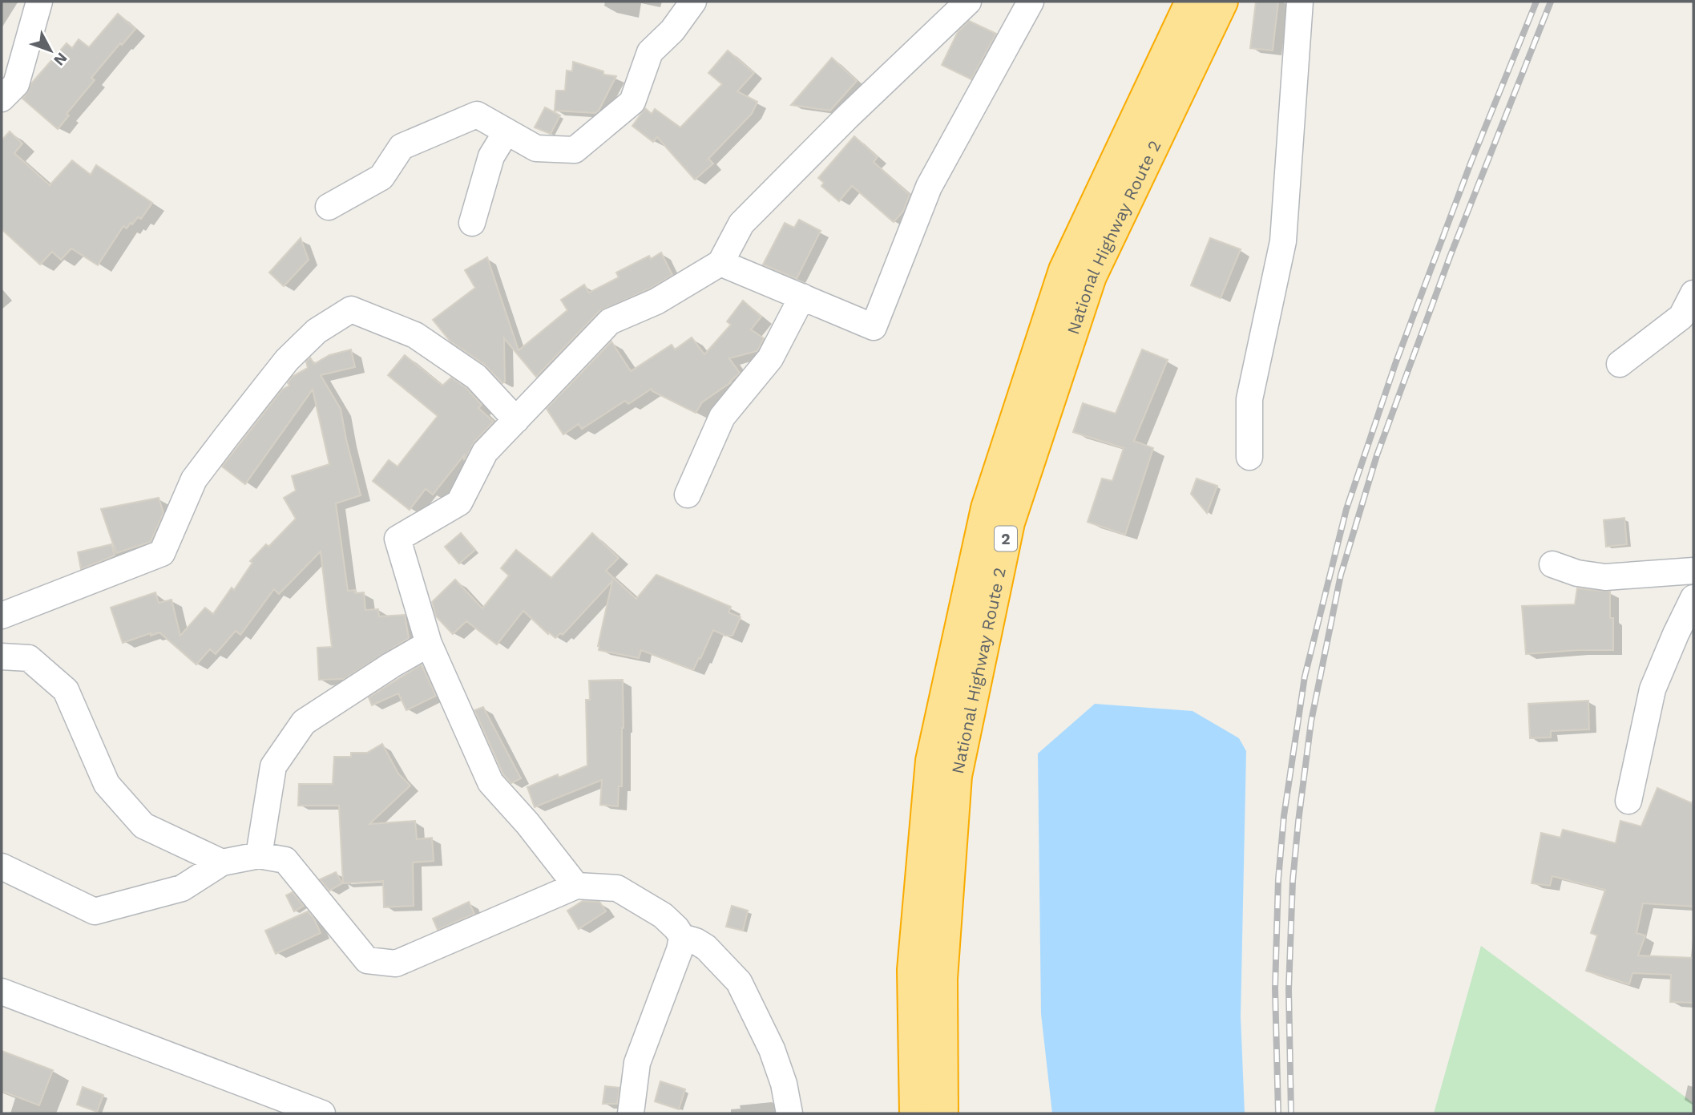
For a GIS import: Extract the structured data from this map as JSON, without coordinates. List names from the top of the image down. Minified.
{"streets":{"highway":["National Highway Route 2","2"]},"north":"bottom right"}
